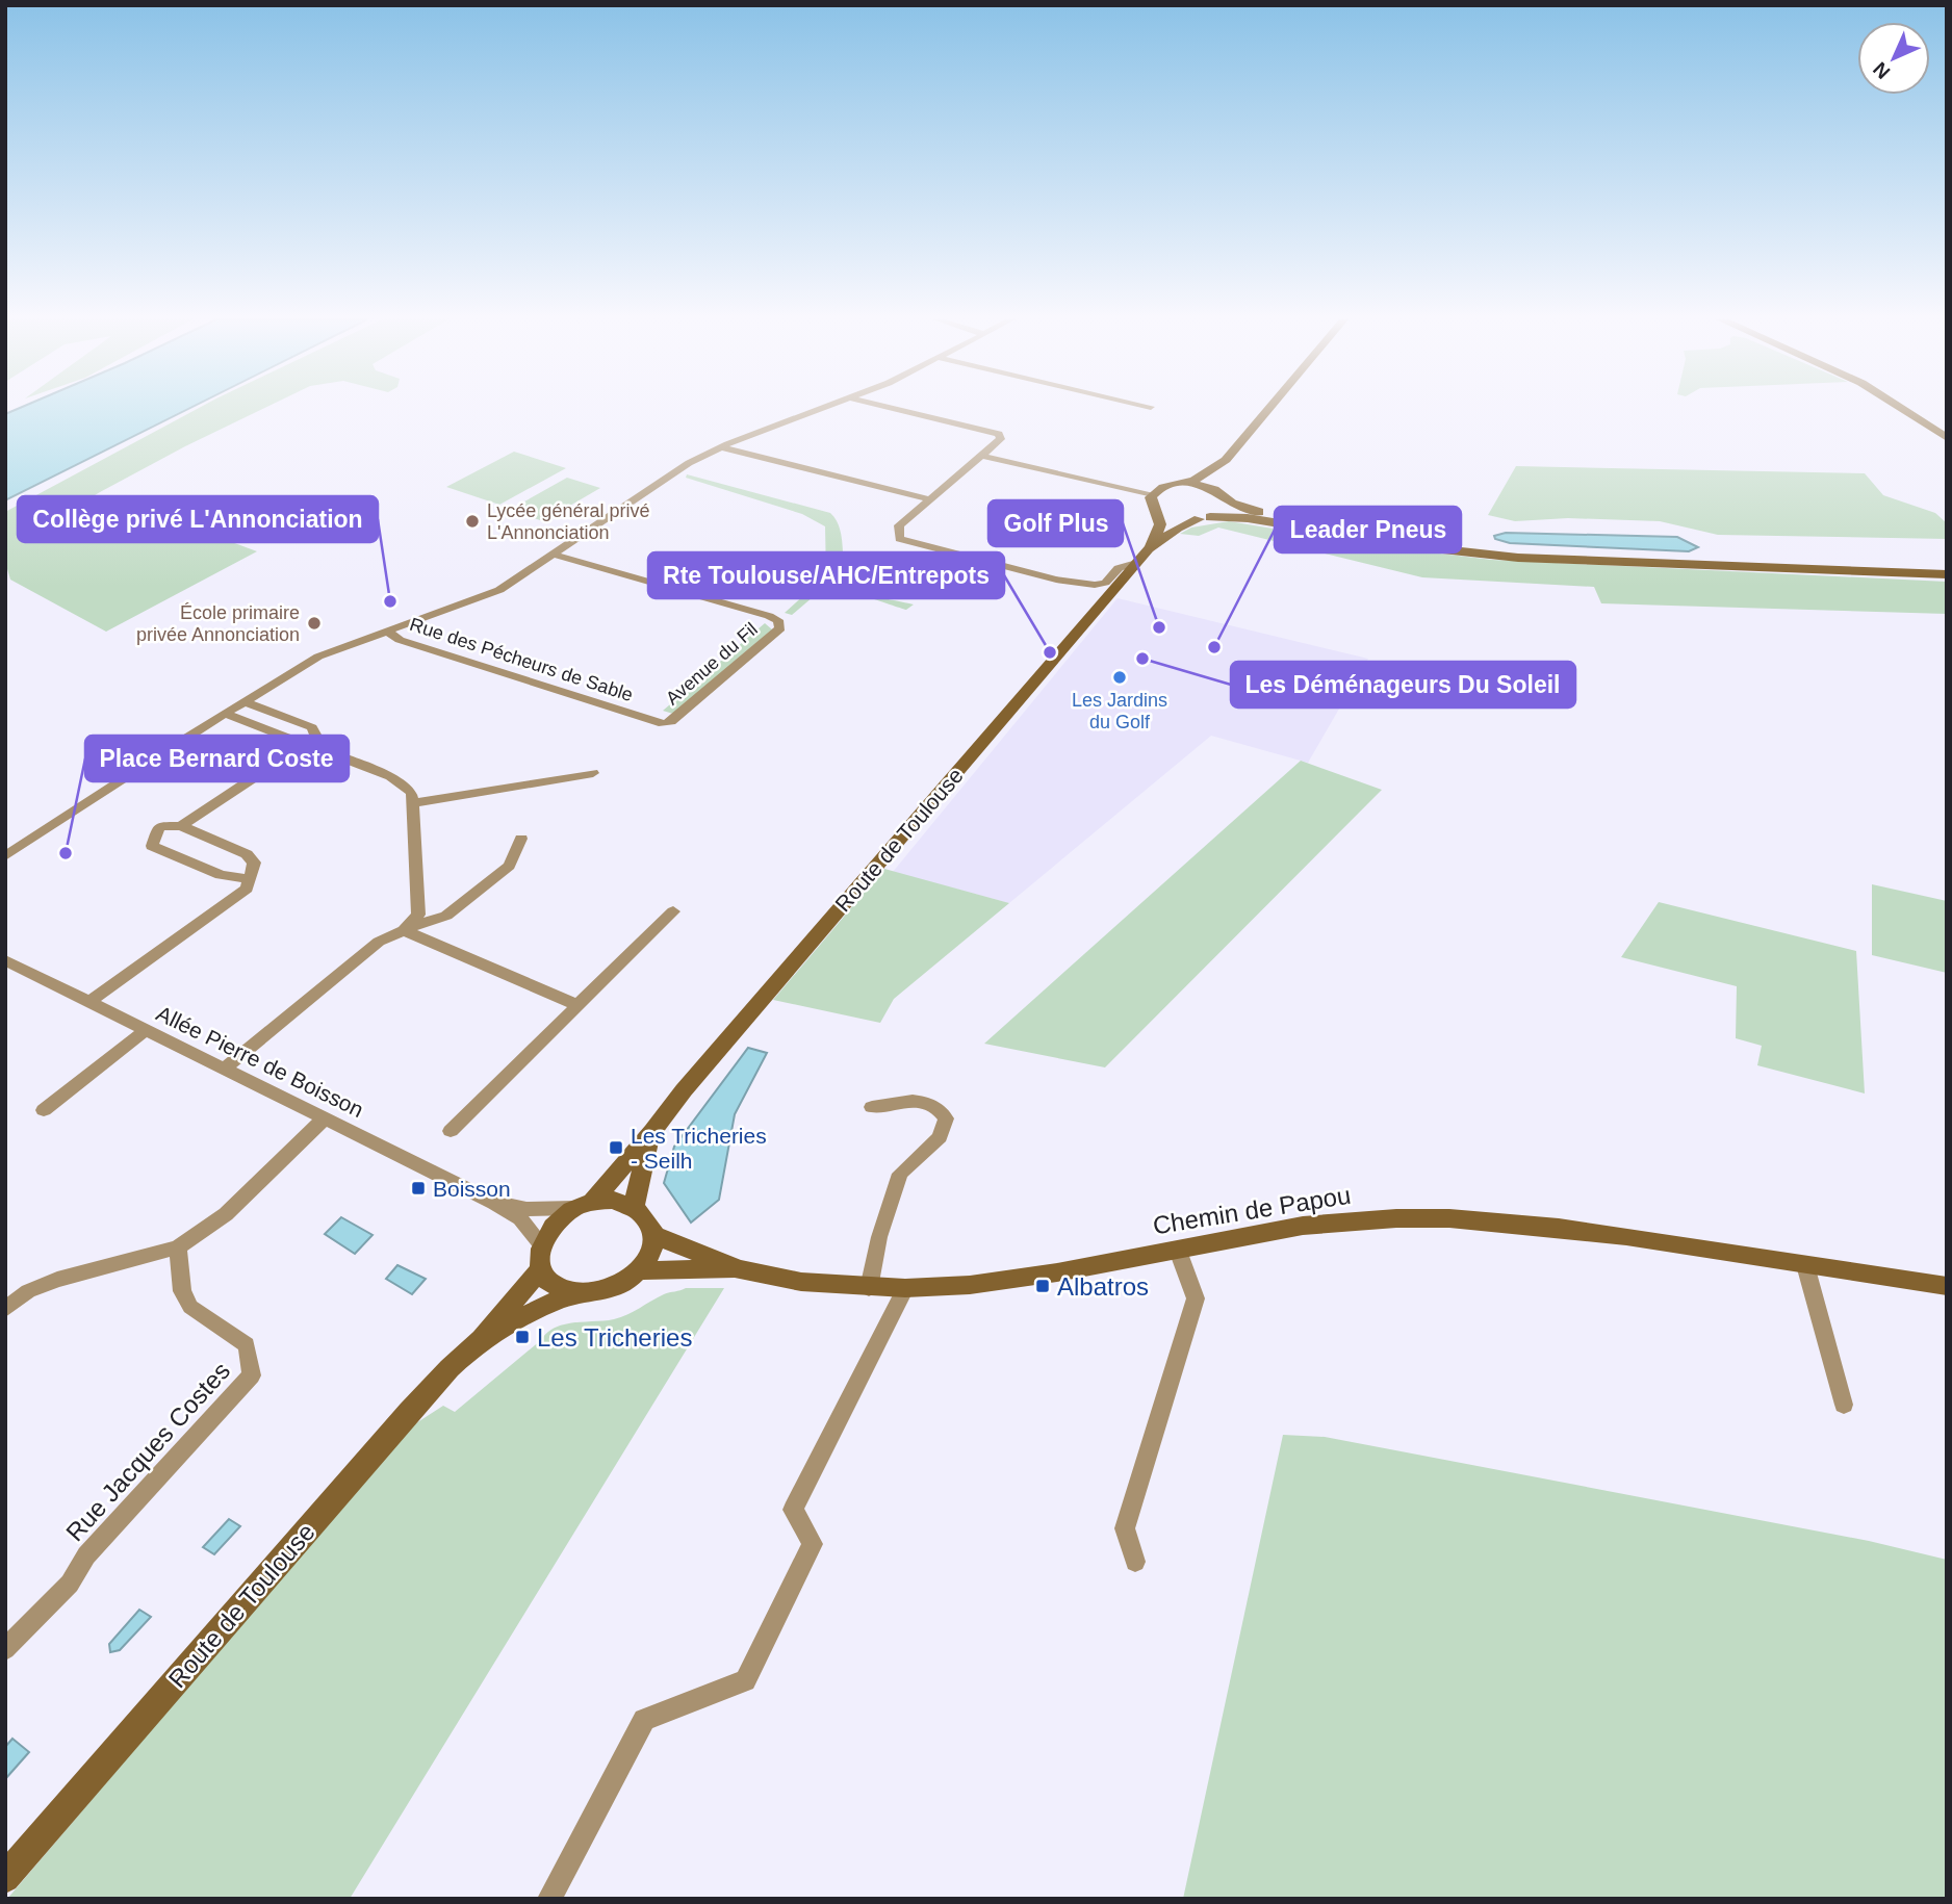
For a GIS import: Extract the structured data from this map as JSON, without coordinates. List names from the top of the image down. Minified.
{"streets":{"main road":["Route de Toulouse","Chemin de Papou"],"street":["Rue des Pécheurs de Sable","Avenue du Fil","Allée Pierre de Boisson","Rue Jacques Costes"]},"crossings":[["Rue des Pécheurs de Sable","Avenue du Fil"],["Route de Toulouse","Allée Pierre de Boisson"],["Route de Toulouse","Chemin de Papou"],["Allée Pierre de Boisson","Chemin de Papou"]],"places":{"other":["Lycée général privé L'Annonciation","Collège privé L'Annonciation","École primaire privée Annonciation","Golf Plus","Leader Pneus","Rte Toulouse/AHC/Entrepots","Les Déménageurs Du Soleil","Les Jardins du Golf","Place Bernard Coste"],"transit":["Les Tricheries - Seilh","Boisson","Albatros","Les Tricheries"]},"north":"bottom left"}
